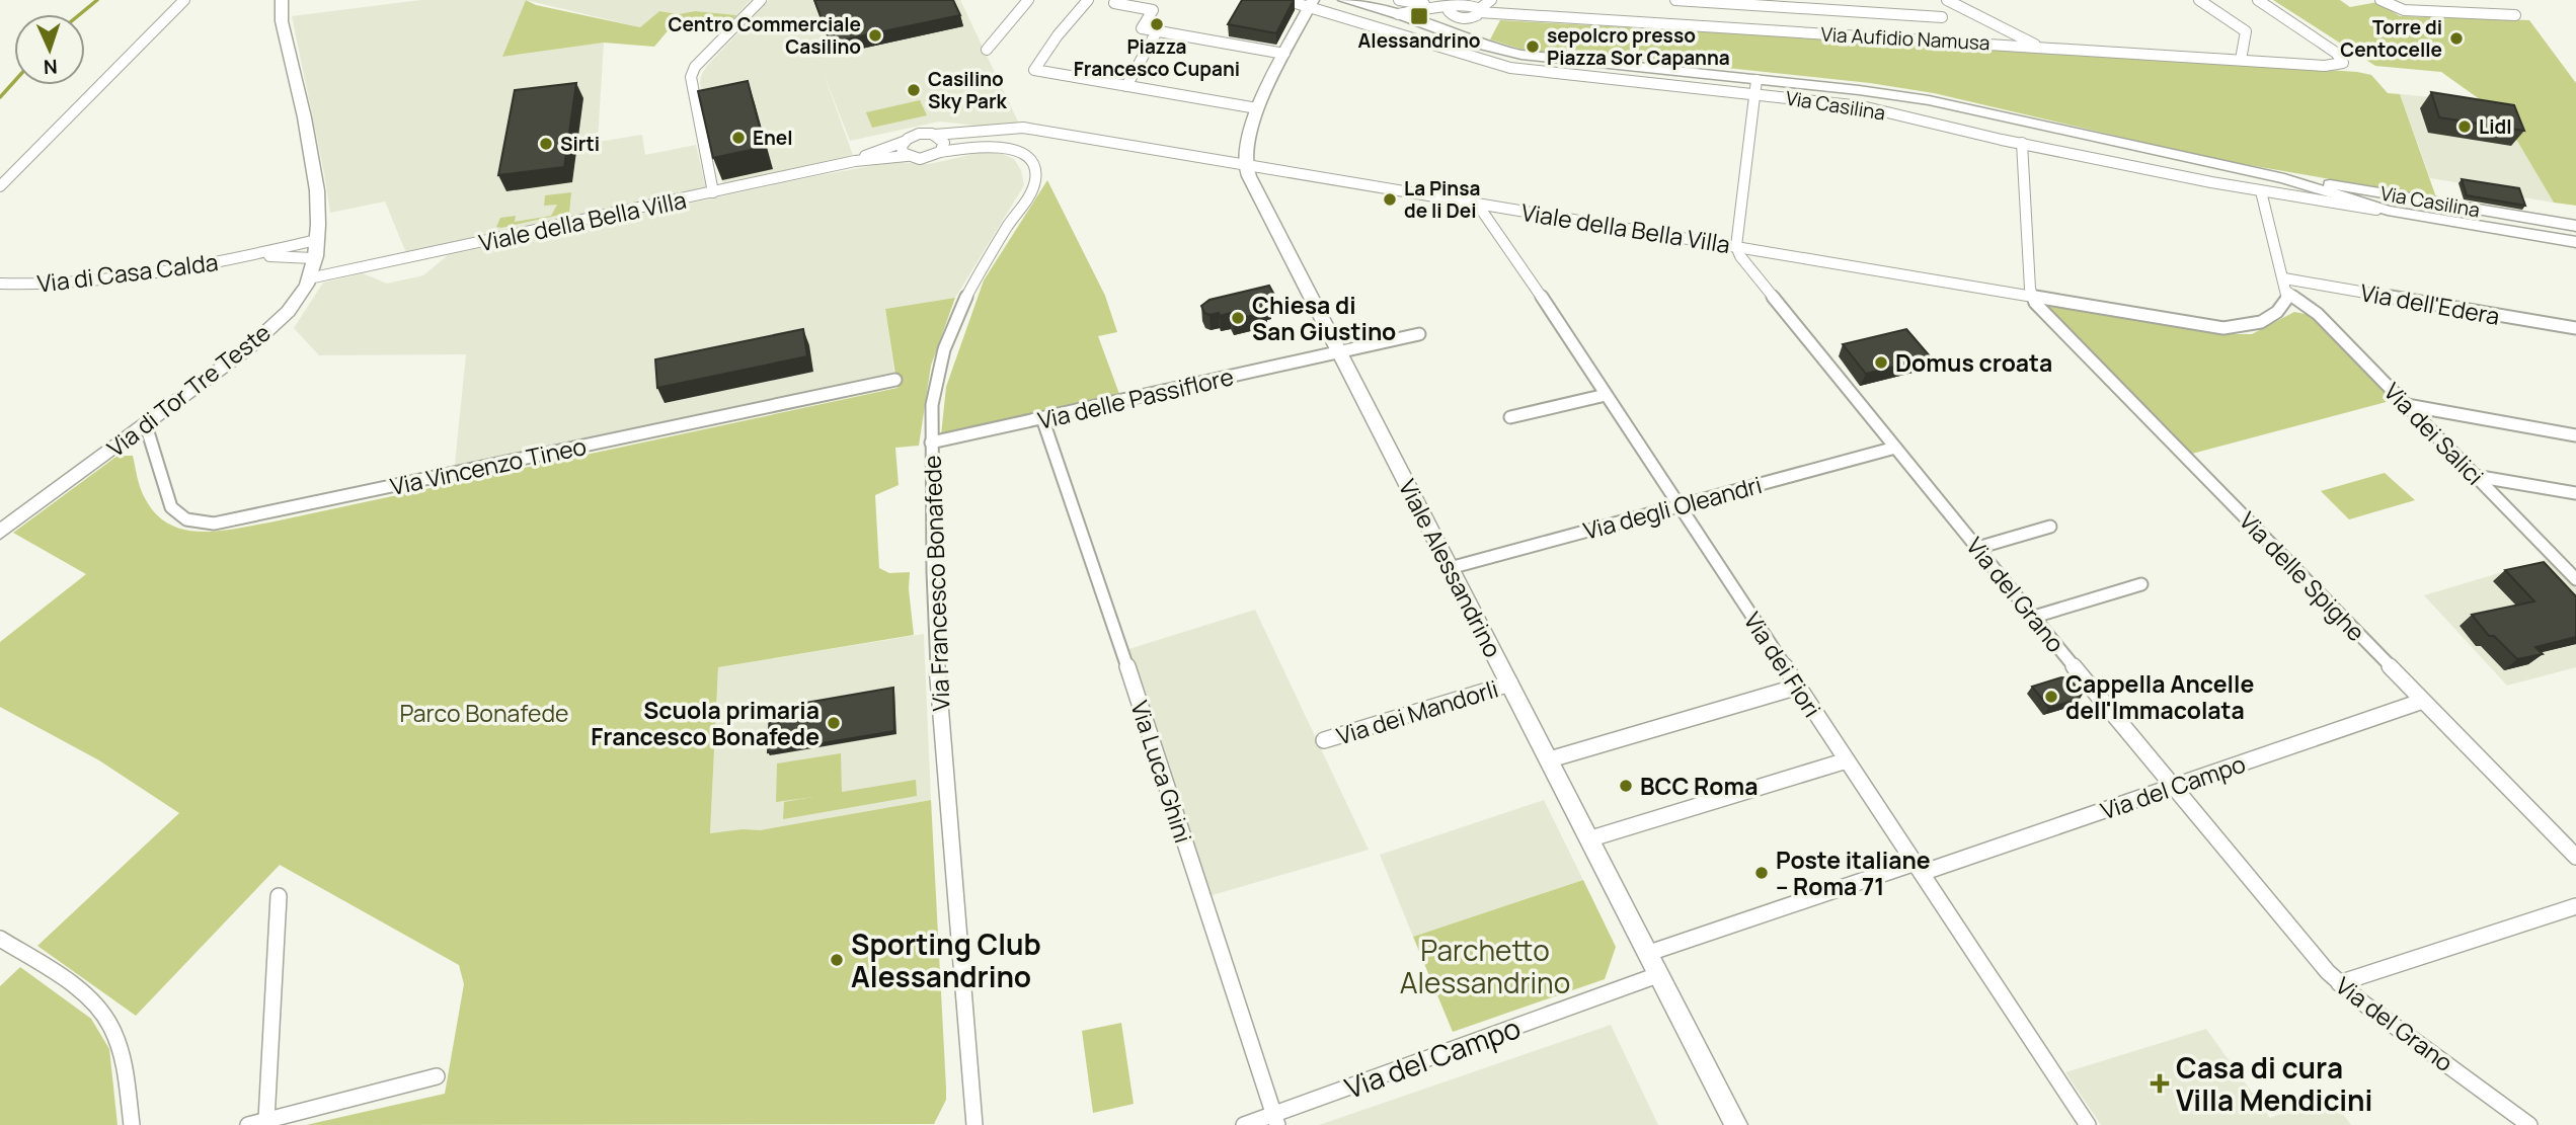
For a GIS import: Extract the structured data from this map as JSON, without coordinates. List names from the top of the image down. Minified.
{"streets":{"street":["Via Aufidio Namusa","Via Casilina","Viale della Bella Villa","Via di Casa Calda","Via dell'Edera","Via di Tor Tre Teste","Via delle Passiflore","Via dei Salici","Via Vincenzo Tineo","Via degli Oleandri","Viale Alessandrino","Via delle Spighe","Via Francesco Bonafede","Via del Grano","Via dei Fiori","Via dei Mandorli","Via Luca Ghini","Via del Campo"]},"crossings":[["Viale della Bella Villa","Via di Tor Tre Teste"],["Viale della Bella Villa","Via dei Salici"],["Viale della Bella Villa","Viale Alessandrino"],["Viale della Bella Villa","Via delle Spighe"],["Viale della Bella Villa","Via Francesco Bonafede"],["Viale della Bella Villa","Via del Grano"],["Viale della Bella Villa","Via dei Fiori"],["Via di Casa Calda","Via di Tor Tre Teste"],["Via di Tor Tre Teste","Via Vincenzo Tineo"],["Via delle Passiflore","Viale Alessandrino"],["Via delle Passiflore","Via Francesco Bonafede"],["Via delle Passiflore","Via Luca Ghini"],["Via degli Oleandri","Viale Alessandrino"],["Via degli Oleandri","Via del Grano"],["Via degli Oleandri","Via dei Fiori"],["Viale Alessandrino","Via dei Mandorli"],["Viale Alessandrino","Via del Campo"],["Via delle Spighe","Via del Campo"],["Via del Grano","Via del Campo"],["Via dei Fiori","Via del Campo"],["Via Luca Ghini","Via del Campo"]],"parks":["Parco Bonafede","Parchetto Alessandrino"],"places":{"transit":["Alessandrino"],"other":["Piazza Francesco Cupani","Centro Commerciale Casilino","Torre di Centocelle","sepolcro presso Piazza Sor Capanna","Casilino Sky Park","Lidl","Enel","Sirti","La Pinsa de li Dei","Chiesa di San Giustino","Domus croata","Cappella Ancelle dell'Immacolata","Scuola primaria Francesco Bonafede","BCC Roma","Poste italiane – Roma 71","Sporting Club Alessandrino"],"health":["Casa di cura Villa Mendicini"]},"north":"bottom"}
